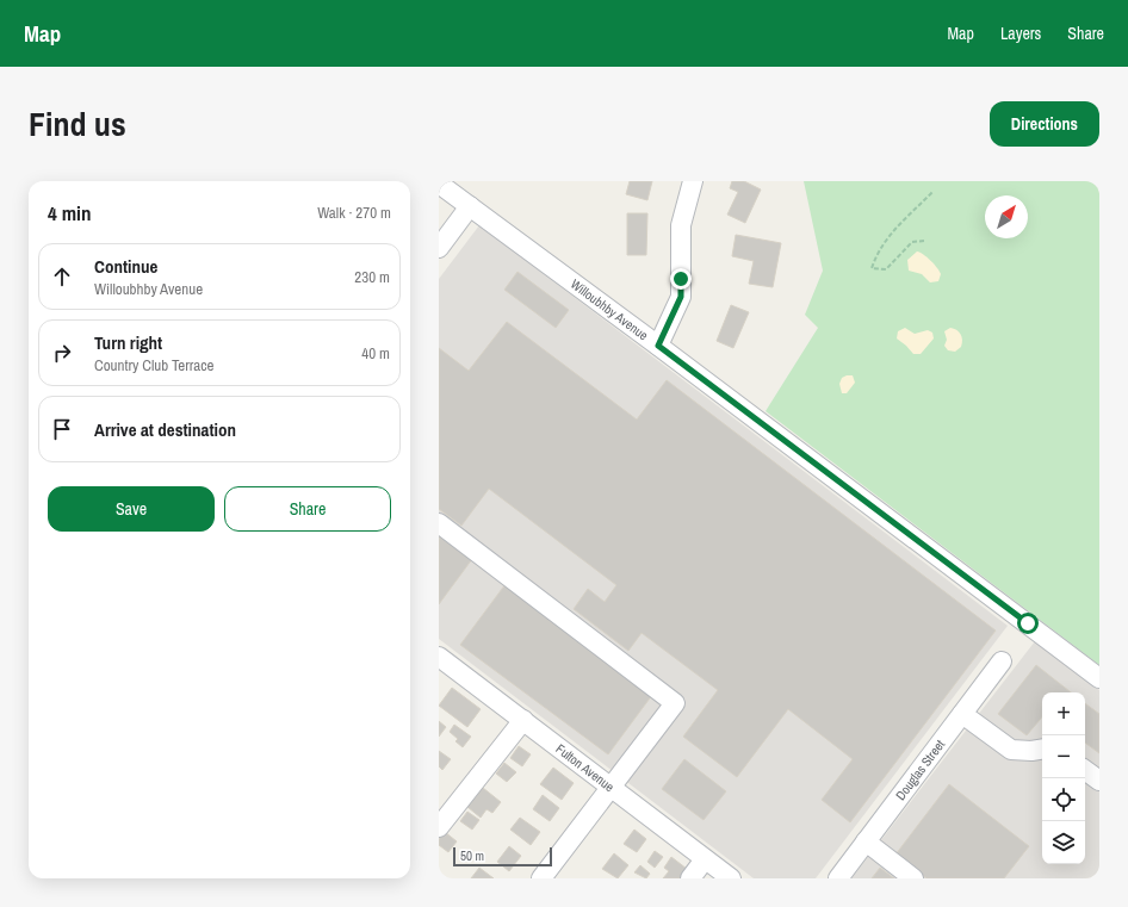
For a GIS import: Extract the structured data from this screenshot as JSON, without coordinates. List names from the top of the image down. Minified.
{"streets":{"street":["Willoubhby Avenue","Fulton Avenue","Douglas Street"]},"scale_bar":"50 m","north":"top right","page":{"header":"Map","nav":["Map","Layers","Share"],"title":"Find us","buttons":["Directions",["Save","Share"]],"heading":["4 min","Walk · 270 m"],"list":[["Continue","Willoubhby Avenue","230 m"],["Turn right","Country Club Terrace","40 m"],"Arrive at destination"],"map_buttons":["+","−"],"scale":"50 m"}}
